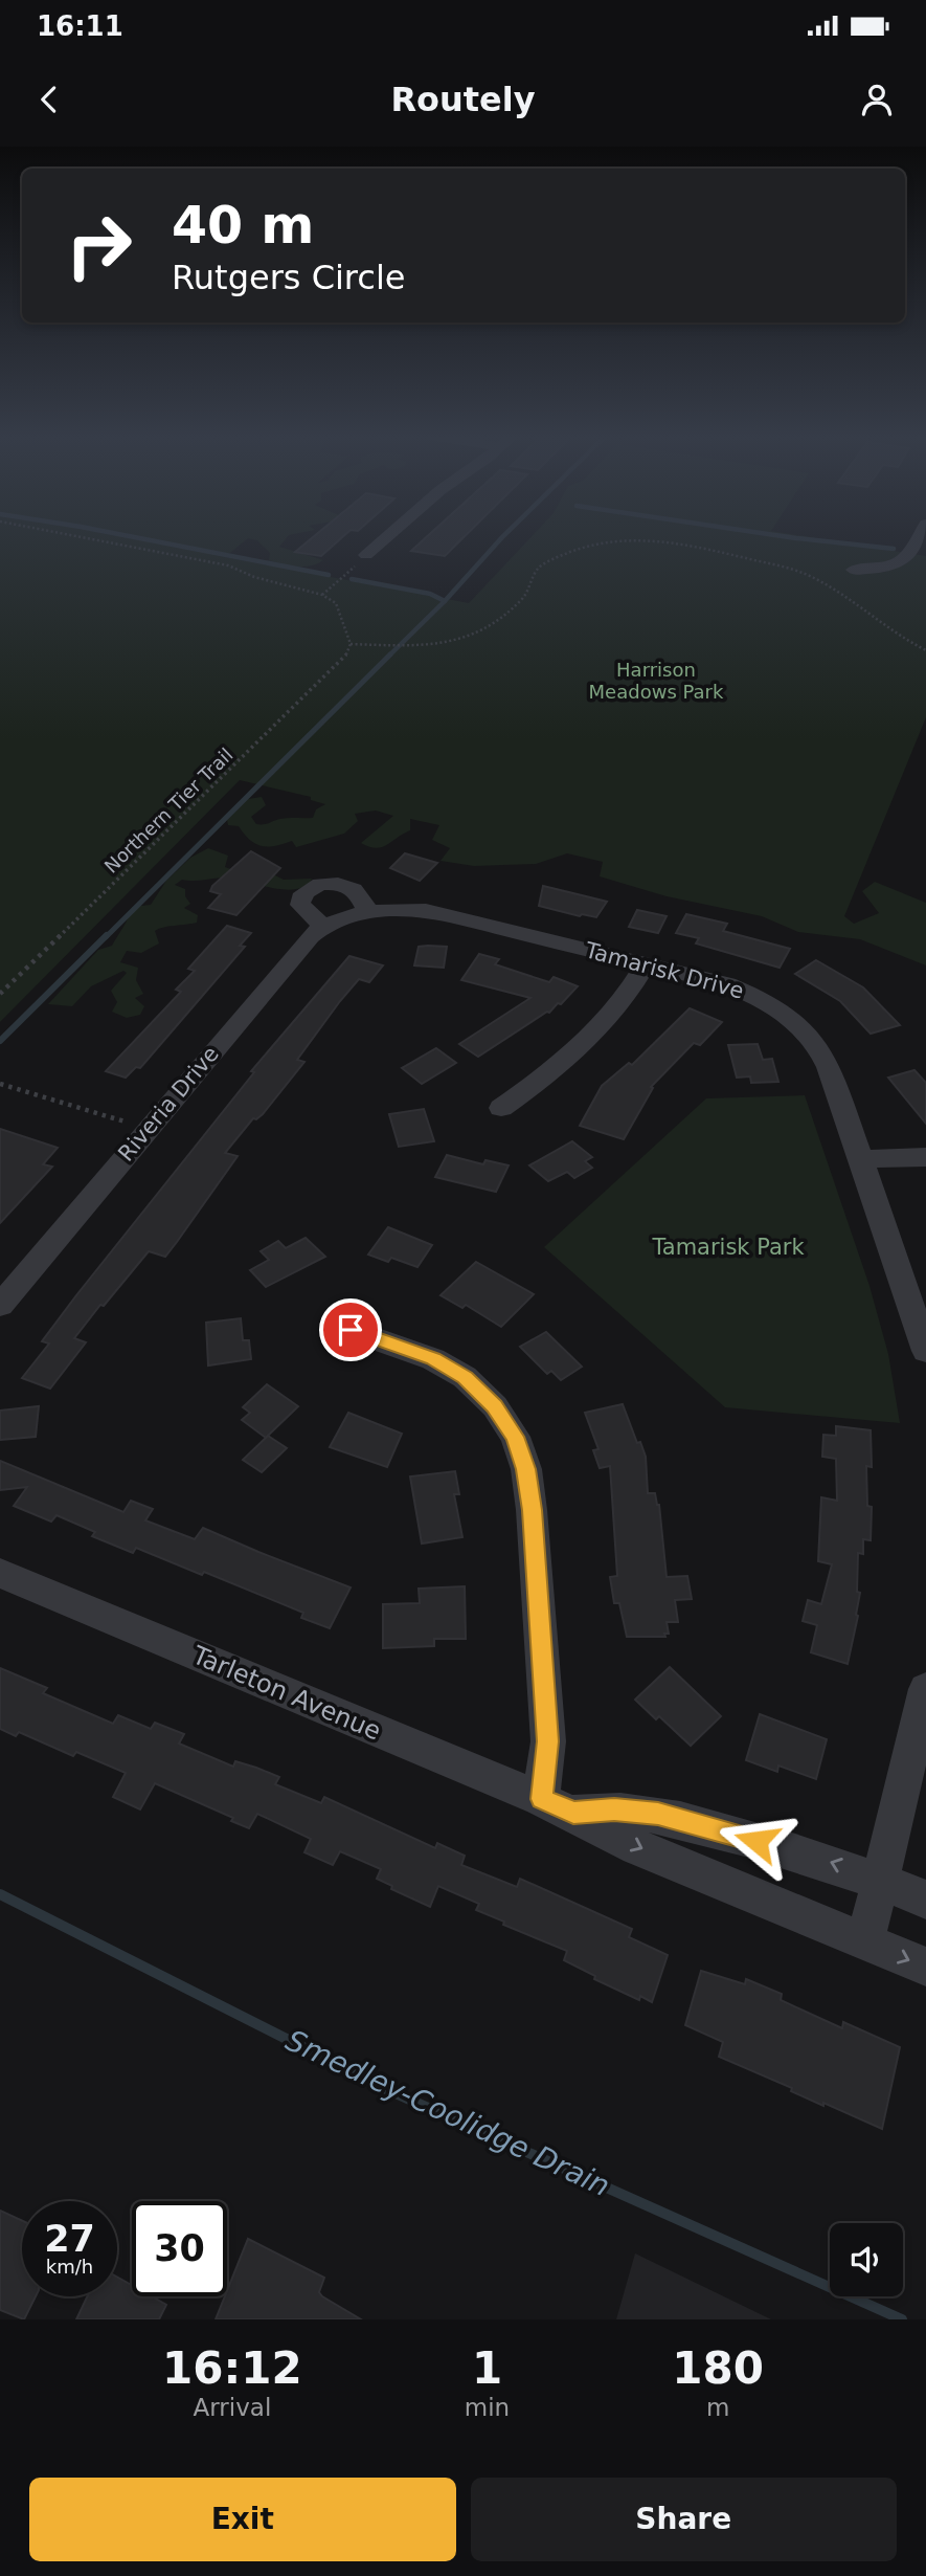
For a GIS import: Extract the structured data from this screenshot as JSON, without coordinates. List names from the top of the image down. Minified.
{"streets":{"street":["Tamarisk Drive","Riveria Drive","Tarleton Avenue"],"path":["Northern Tier Trail"]},"crossings":[["Tamarisk Drive","Riveria Drive"]],"water":["Smedley-Coolidge Drain"],"parks":["Harrison Meadows Park","Tamarisk Park"],"page":{"status":"16:11","header":"Routely","turn":["40 m","Rutgers Circle"],"speed":"27 km/h","limit":"30","eta":["16:12","Arrival","1","min","180","m"],"buttons":["Exit","Share"]}}
